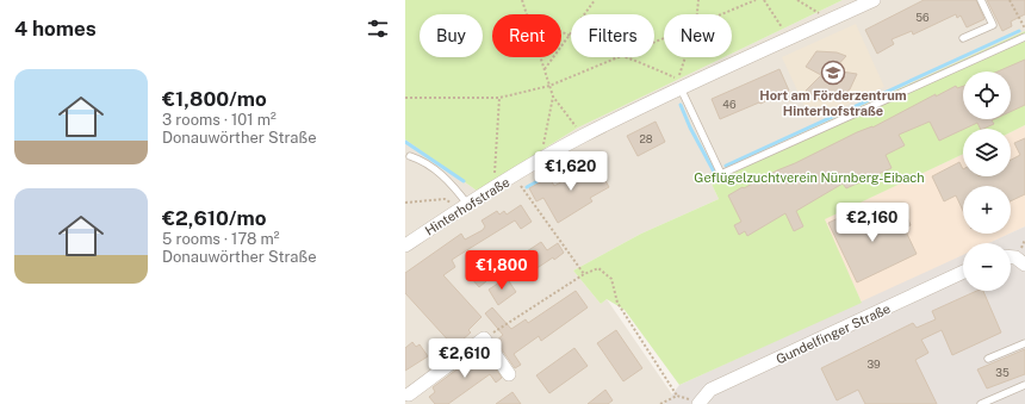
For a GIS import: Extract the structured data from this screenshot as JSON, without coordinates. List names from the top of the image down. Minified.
{"streets":{"street":["Hinterhofstraße","Gundelfinger Straße"]},"parks":["Geflügelzuchtverein Nürnberg-Eibach"],"places":{"school or university":["Hort am Förderzentrum Hinterhofstraße"]},"house_numbers":["56","46","28","39","35"],"page":{"heading":"4 homes","chip":["Buy","Rent","Filters","New"],"list":[{"name":"€1,800/mo","note":"3 rooms · 101 m² · Donauwörther Straße"},{"name":"€2,610/mo","note":"5 rooms · 178 m² · Donauwörther Straße"}],"map_buttons":["+","−"],"price":["€1,620","€2,160","€1,800","€2,610"]}}
